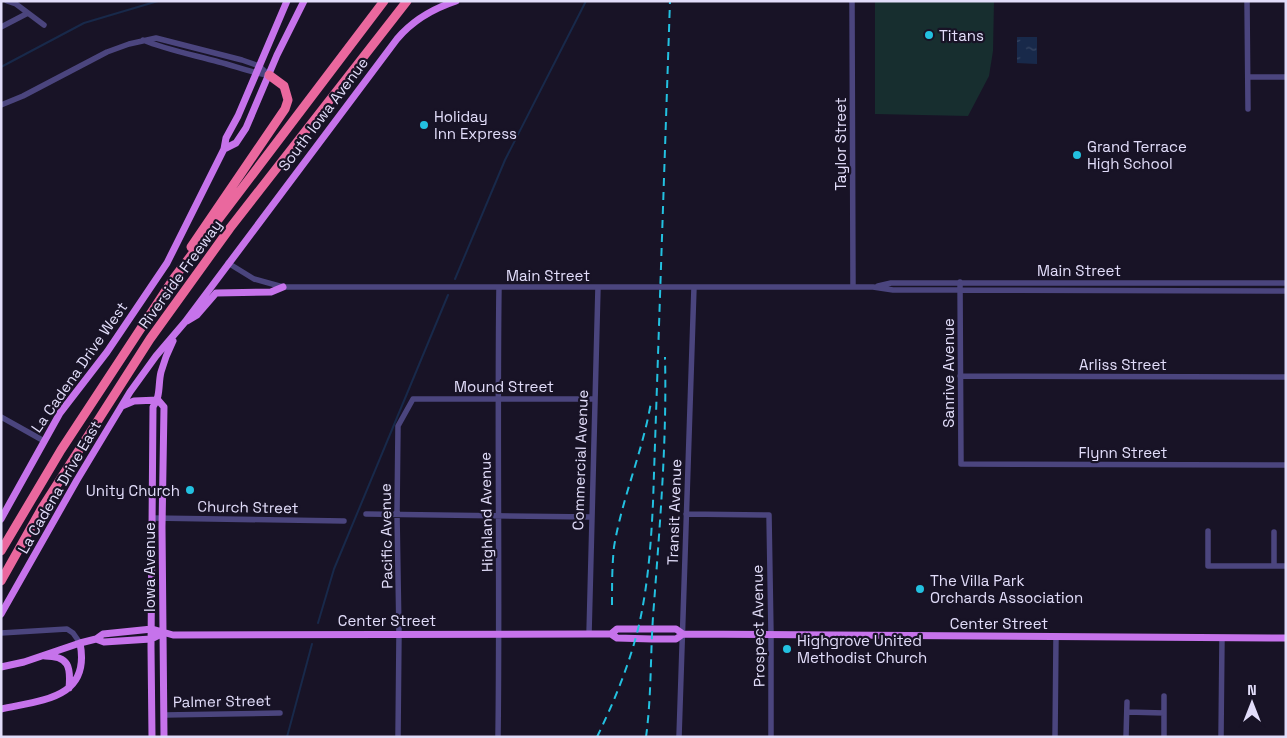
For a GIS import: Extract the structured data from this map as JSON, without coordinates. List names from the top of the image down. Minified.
{"streets":{"highway":["Riverside Freeway"],"main road":["South Iowa Avenue","La Cadena Drive West","La Cadena Drive East","Iowa Avenue","Center Street"],"street":["Taylor Street","Main Street","Arliss Street","Sanrive Avenue","Mound Street","Flynn Street","Commercial Avenue","Church Street","Highland Avenue","Transit Avenue","Pacific Avenue","Prospect Avenue","Palmer Street"]},"crossings":[["South Iowa Avenue","Main Street"],["Taylor Street","Main Street"],["Main Street","Sanrive Avenue"],["Main Street","Commercial Avenue"],["Main Street","Highland Avenue"],["Main Street","Transit Avenue"],["Arliss Street","Sanrive Avenue"],["Sanrive Avenue","Flynn Street"],["Mound Street","Commercial Avenue"],["Mound Street","Highland Avenue"],["Mound Street","Pacific Avenue"],["Commercial Avenue","Center Street"],["La Cadena Drive East","Iowa Avenue"],["Church Street","Iowa Avenue"],["Highland Avenue","Center Street"],["Transit Avenue","Center Street"],["Transit Avenue","Prospect Avenue"],["Pacific Avenue","Center Street"],["Iowa Avenue","Center Street"],["Iowa Avenue","Palmer Street"],["Center Street","Prospect Avenue"]],"places":["Titans","Holiday Inn Express","Grand Terrace High School","Unity Church","The Villa Park Orchards Association","Highgrove United Methodist Church"],"north":"top"}
